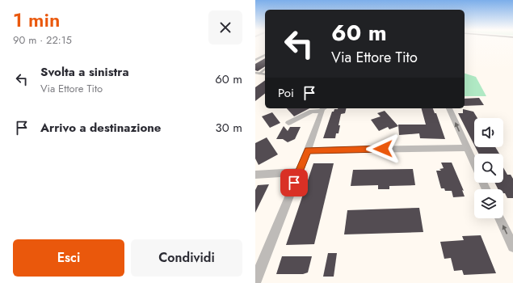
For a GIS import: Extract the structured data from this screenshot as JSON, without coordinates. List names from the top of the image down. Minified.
{"page":{"heading":["1 min","90 m · 22:15"],"turn":["60 m","Via Ettore Tito"],"list":[{"name":"Svolta a sinistra","note":"Via Ettore Tito","value":"60 m"},{"name":"Arrivo a destinazione","value":"30 m"}],"then":"Poi","buttons":["Esci","Condividi"]}}
